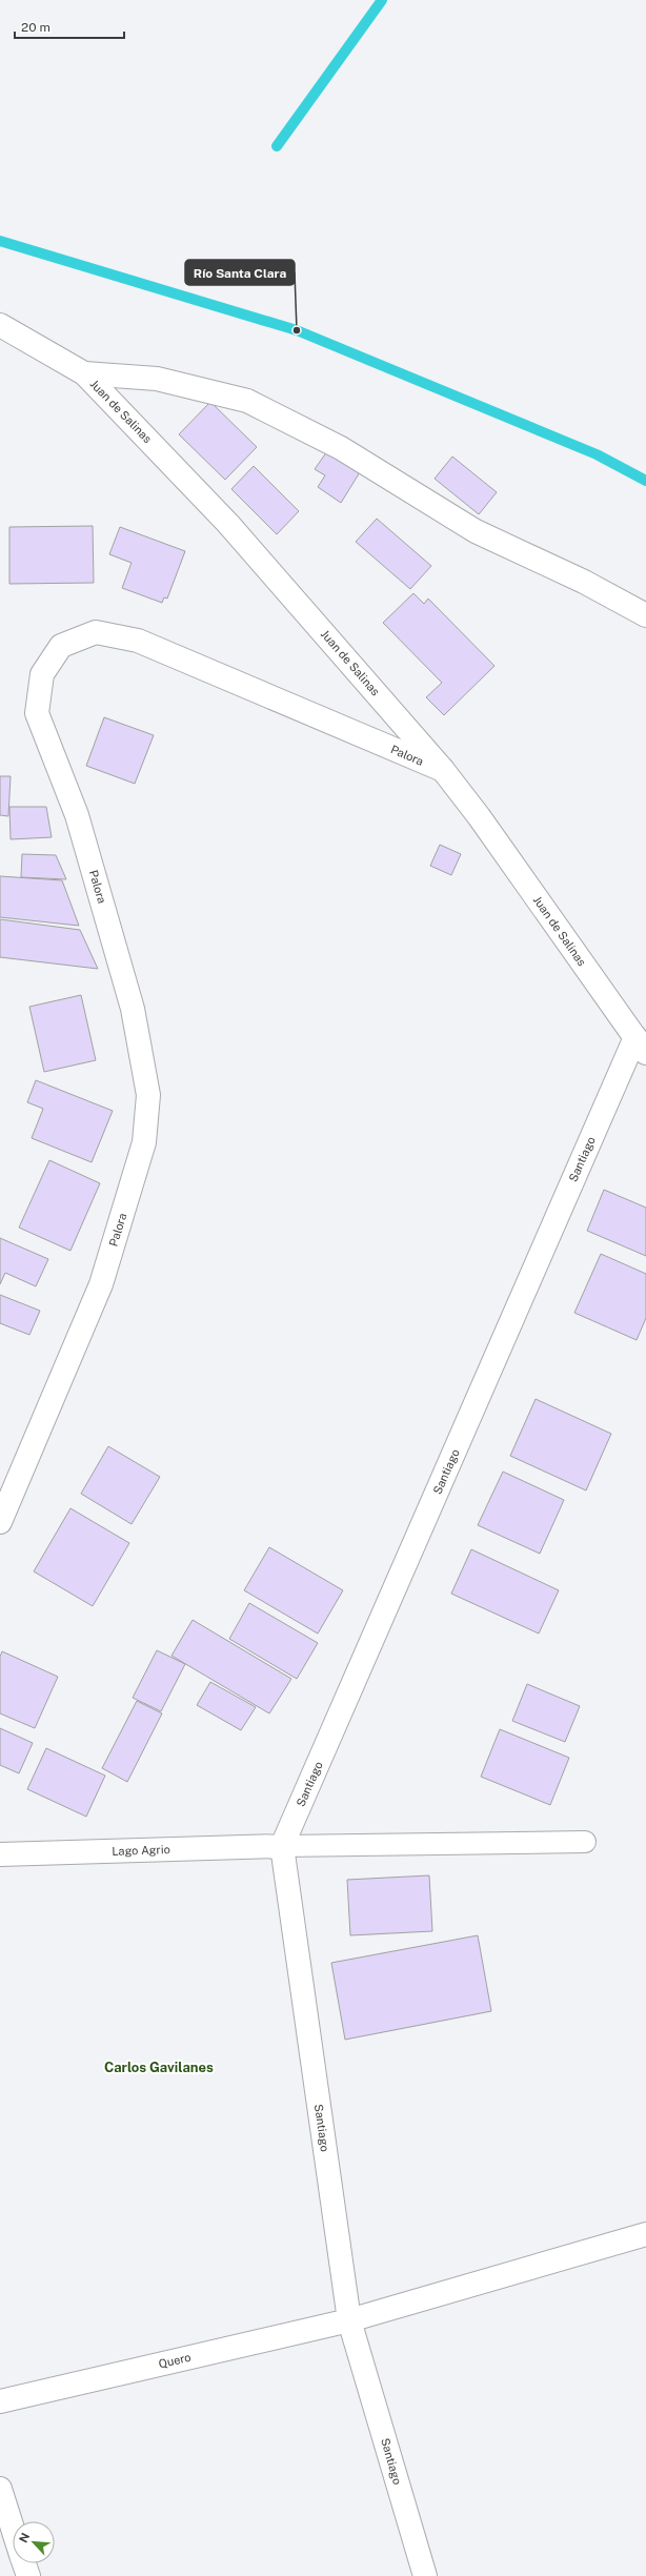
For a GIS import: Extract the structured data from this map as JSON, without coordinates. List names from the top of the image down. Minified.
{"streets":{"street":["Juan de Salinas","Palora","Santiago","Lago Agrio","Quero"]},"crossings":[["Juan de Salinas","Palora"],["Juan de Salinas","Santiago"],["Santiago","Lago Agrio"],["Santiago","Quero"]],"districts":["Carlos Gavilanes"],"places":["Río Santa Clara"],"scale_bar":"20 m","north":"top left"}
